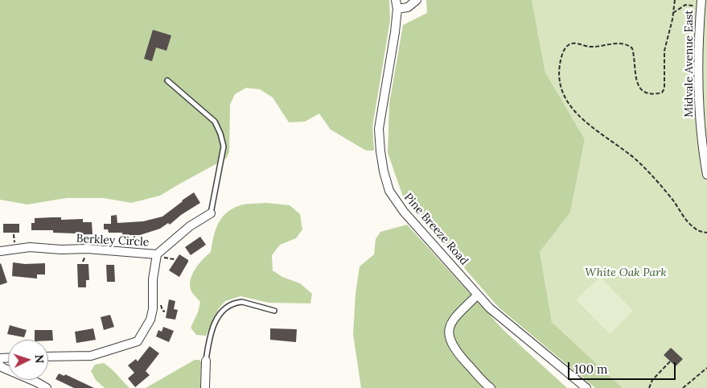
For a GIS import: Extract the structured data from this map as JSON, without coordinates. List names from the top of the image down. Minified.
{"streets":{"street":["Midvale Avenue East","Pine Breeze Road","Berkley Circle"]},"parks":["White Oak Park"],"scale_bar":"100 m","north":"right"}
